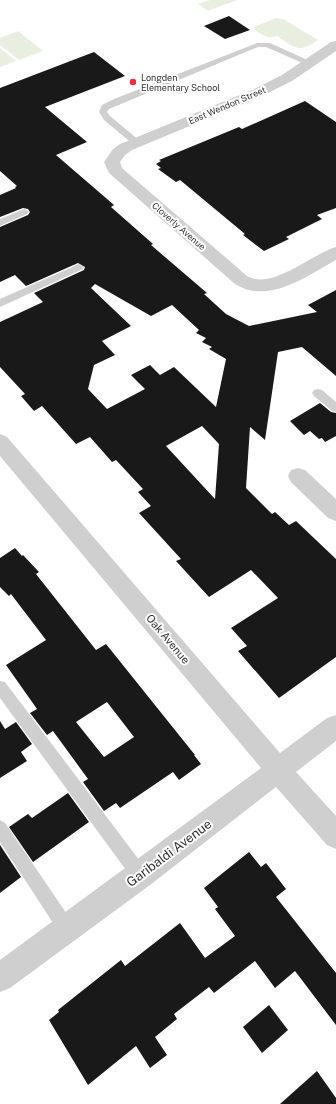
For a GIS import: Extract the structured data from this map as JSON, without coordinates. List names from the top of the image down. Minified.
{"streets":{"street":["East Wendon Street","Cloverly Avenue","Oak Avenue","Garibaldi Avenue"]},"crossings":[["East Wendon Street","Cloverly Avenue"],["Oak Avenue","Garibaldi Avenue"]],"places":["Longden Elementary School"]}
